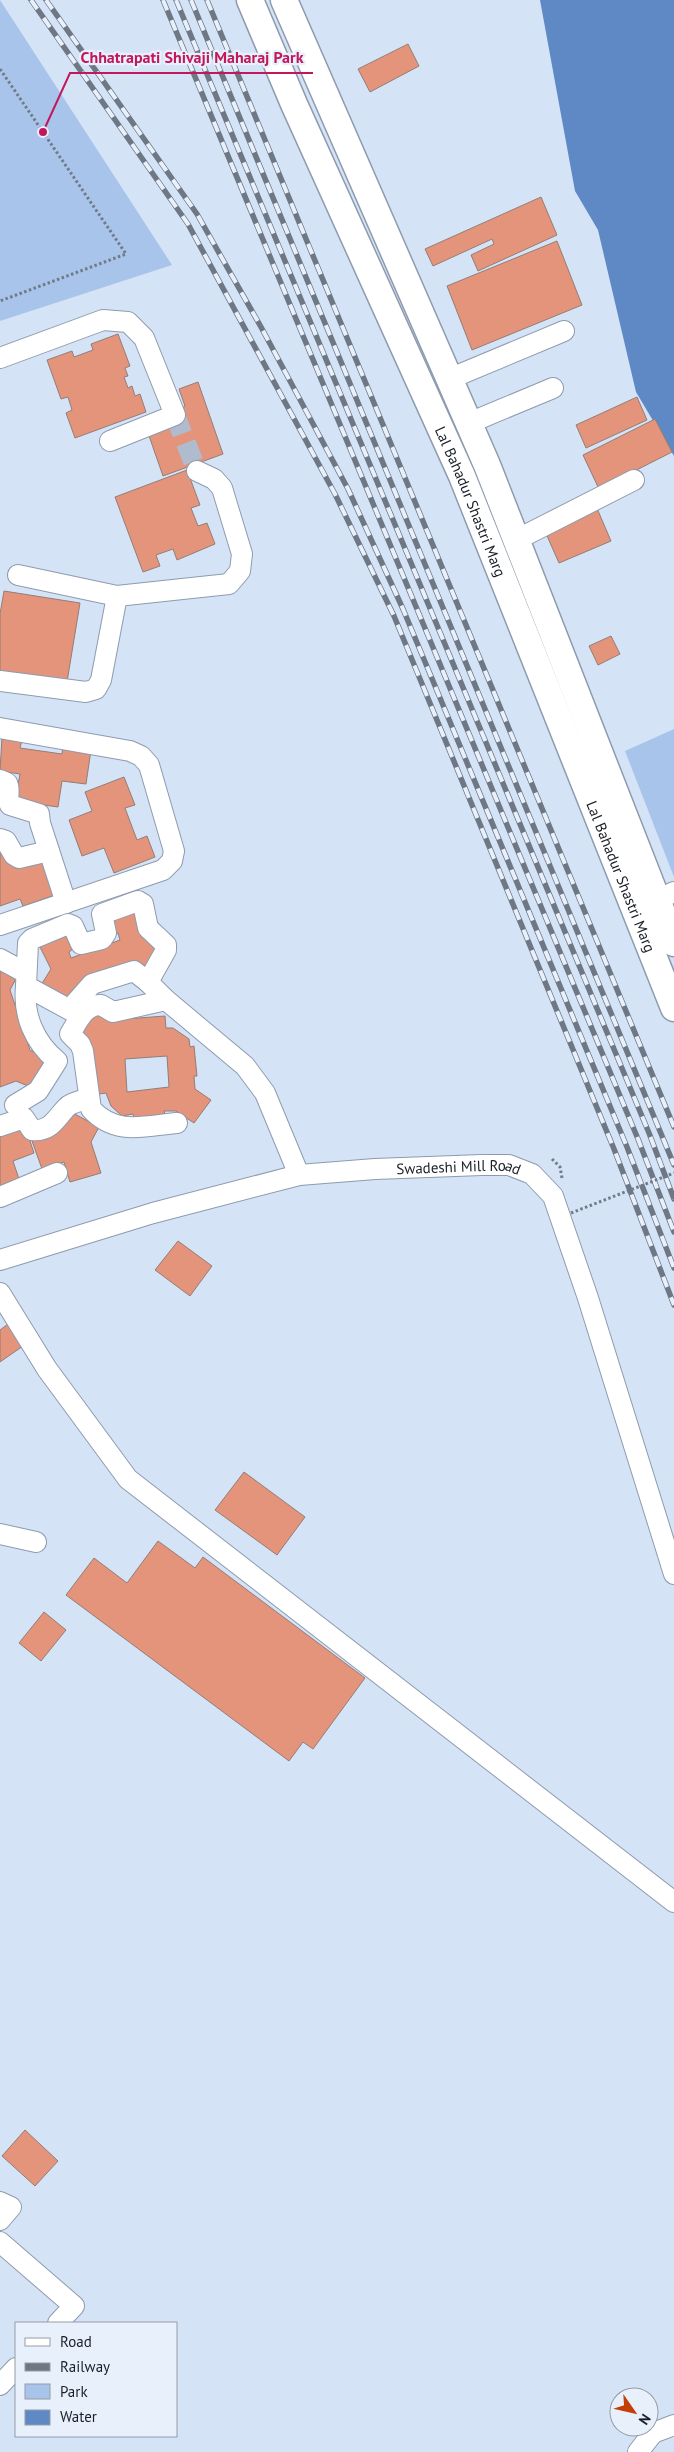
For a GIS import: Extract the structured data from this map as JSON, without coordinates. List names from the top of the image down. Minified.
{"streets":{"main road":["Lal Bahadur Shastri Marg"],"street":["Swadeshi Mill Road"]},"places":["Chhatrapati Shivaji Maharaj Park"],"legend":["Road","Railway","Park","Water"],"north":"bottom right"}
